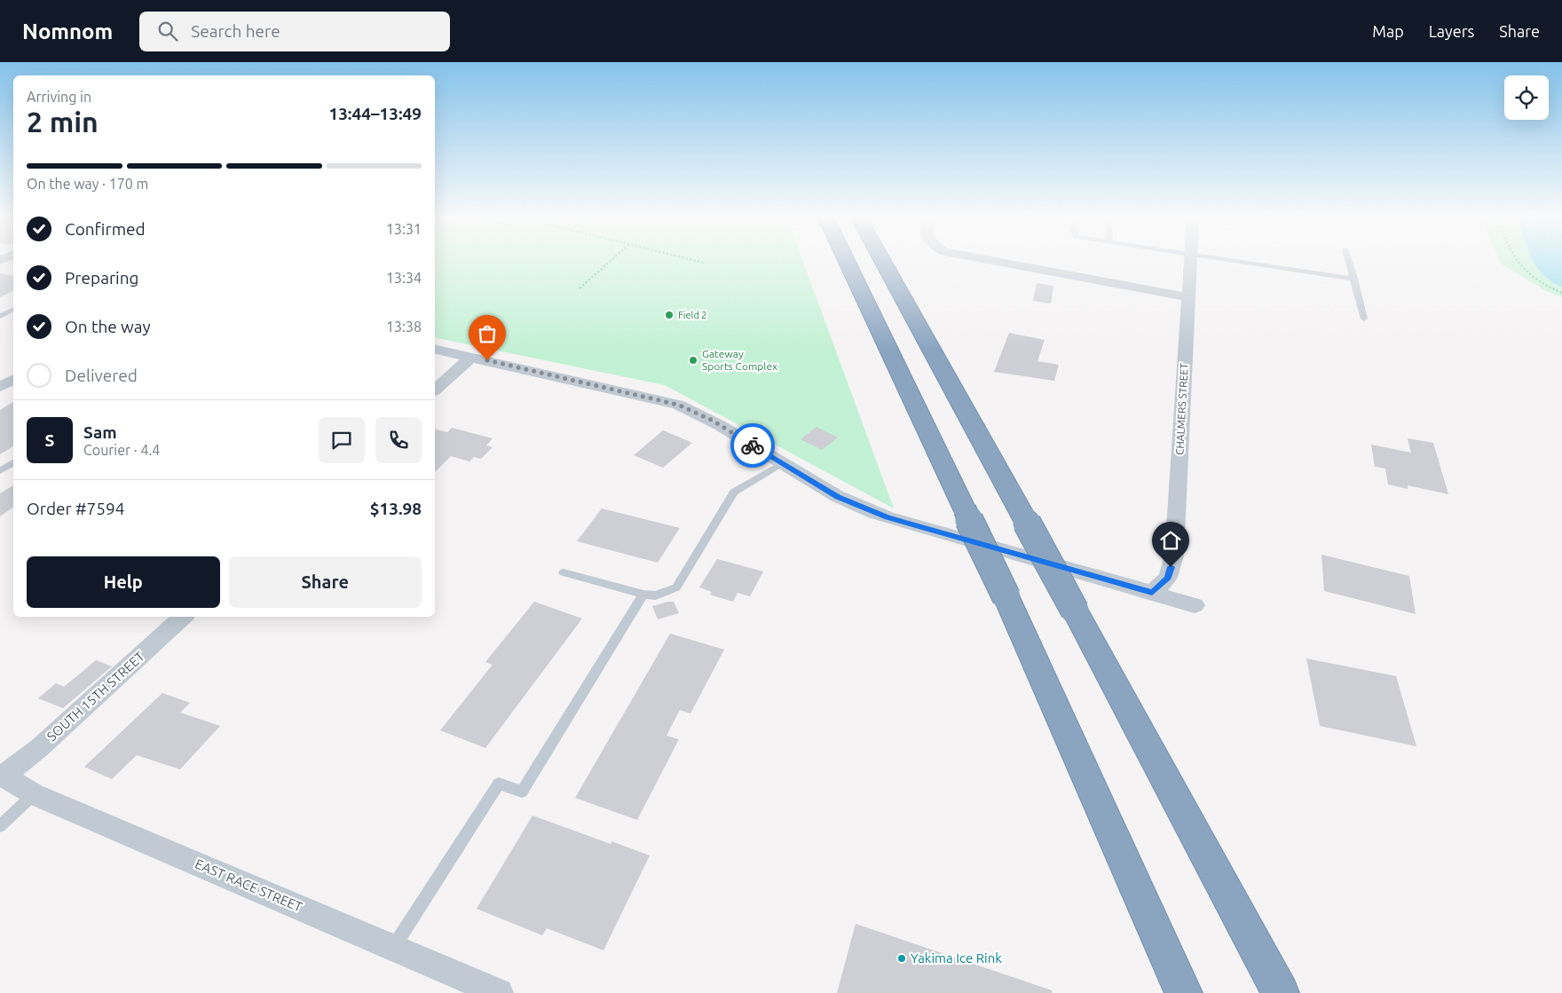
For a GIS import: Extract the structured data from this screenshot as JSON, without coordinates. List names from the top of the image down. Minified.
{"streets":{"street":["CHALMERS STREET","SOUTH 15TH STREET","EAST RACE STREET"]},"crossings":[["SOUTH 15TH STREET","EAST RACE STREET"]],"places":["Field 2","Gateway Sports Complex","Yakima Ice Rink"],"page":{"header":"Nomnom","search":"Search here","nav":["Map","Layers","Share"],"heading":["2 min","Arriving in","13:44–13:49"],"panel":["Sam","Courier · 4.4","Order #7594","$13.98"],"bar":"On the way · 170 m","list":[["Confirmed","13:31"],["Preparing","13:34"],["On the way","13:38"],"Delivered"],"round":"S","buttons":["Help","Share"]}}
